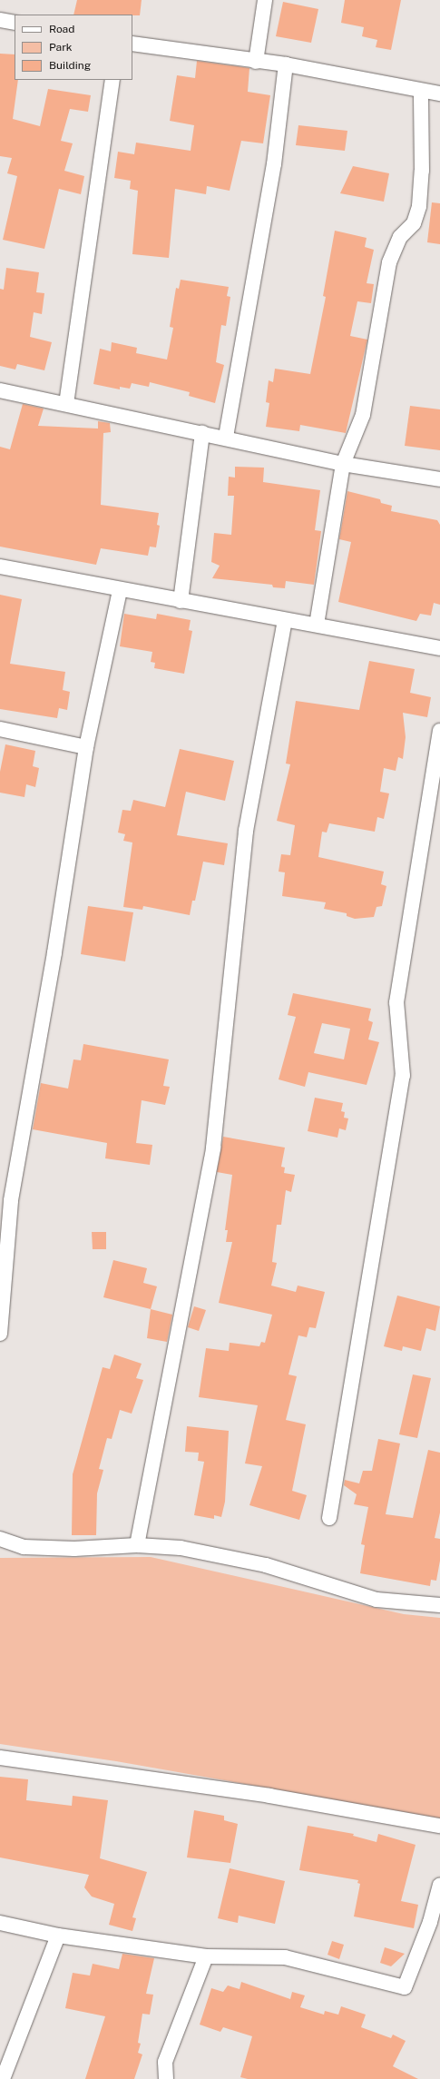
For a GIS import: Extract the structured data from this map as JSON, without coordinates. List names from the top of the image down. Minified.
{"legend":["Road","Park","Building"]}
